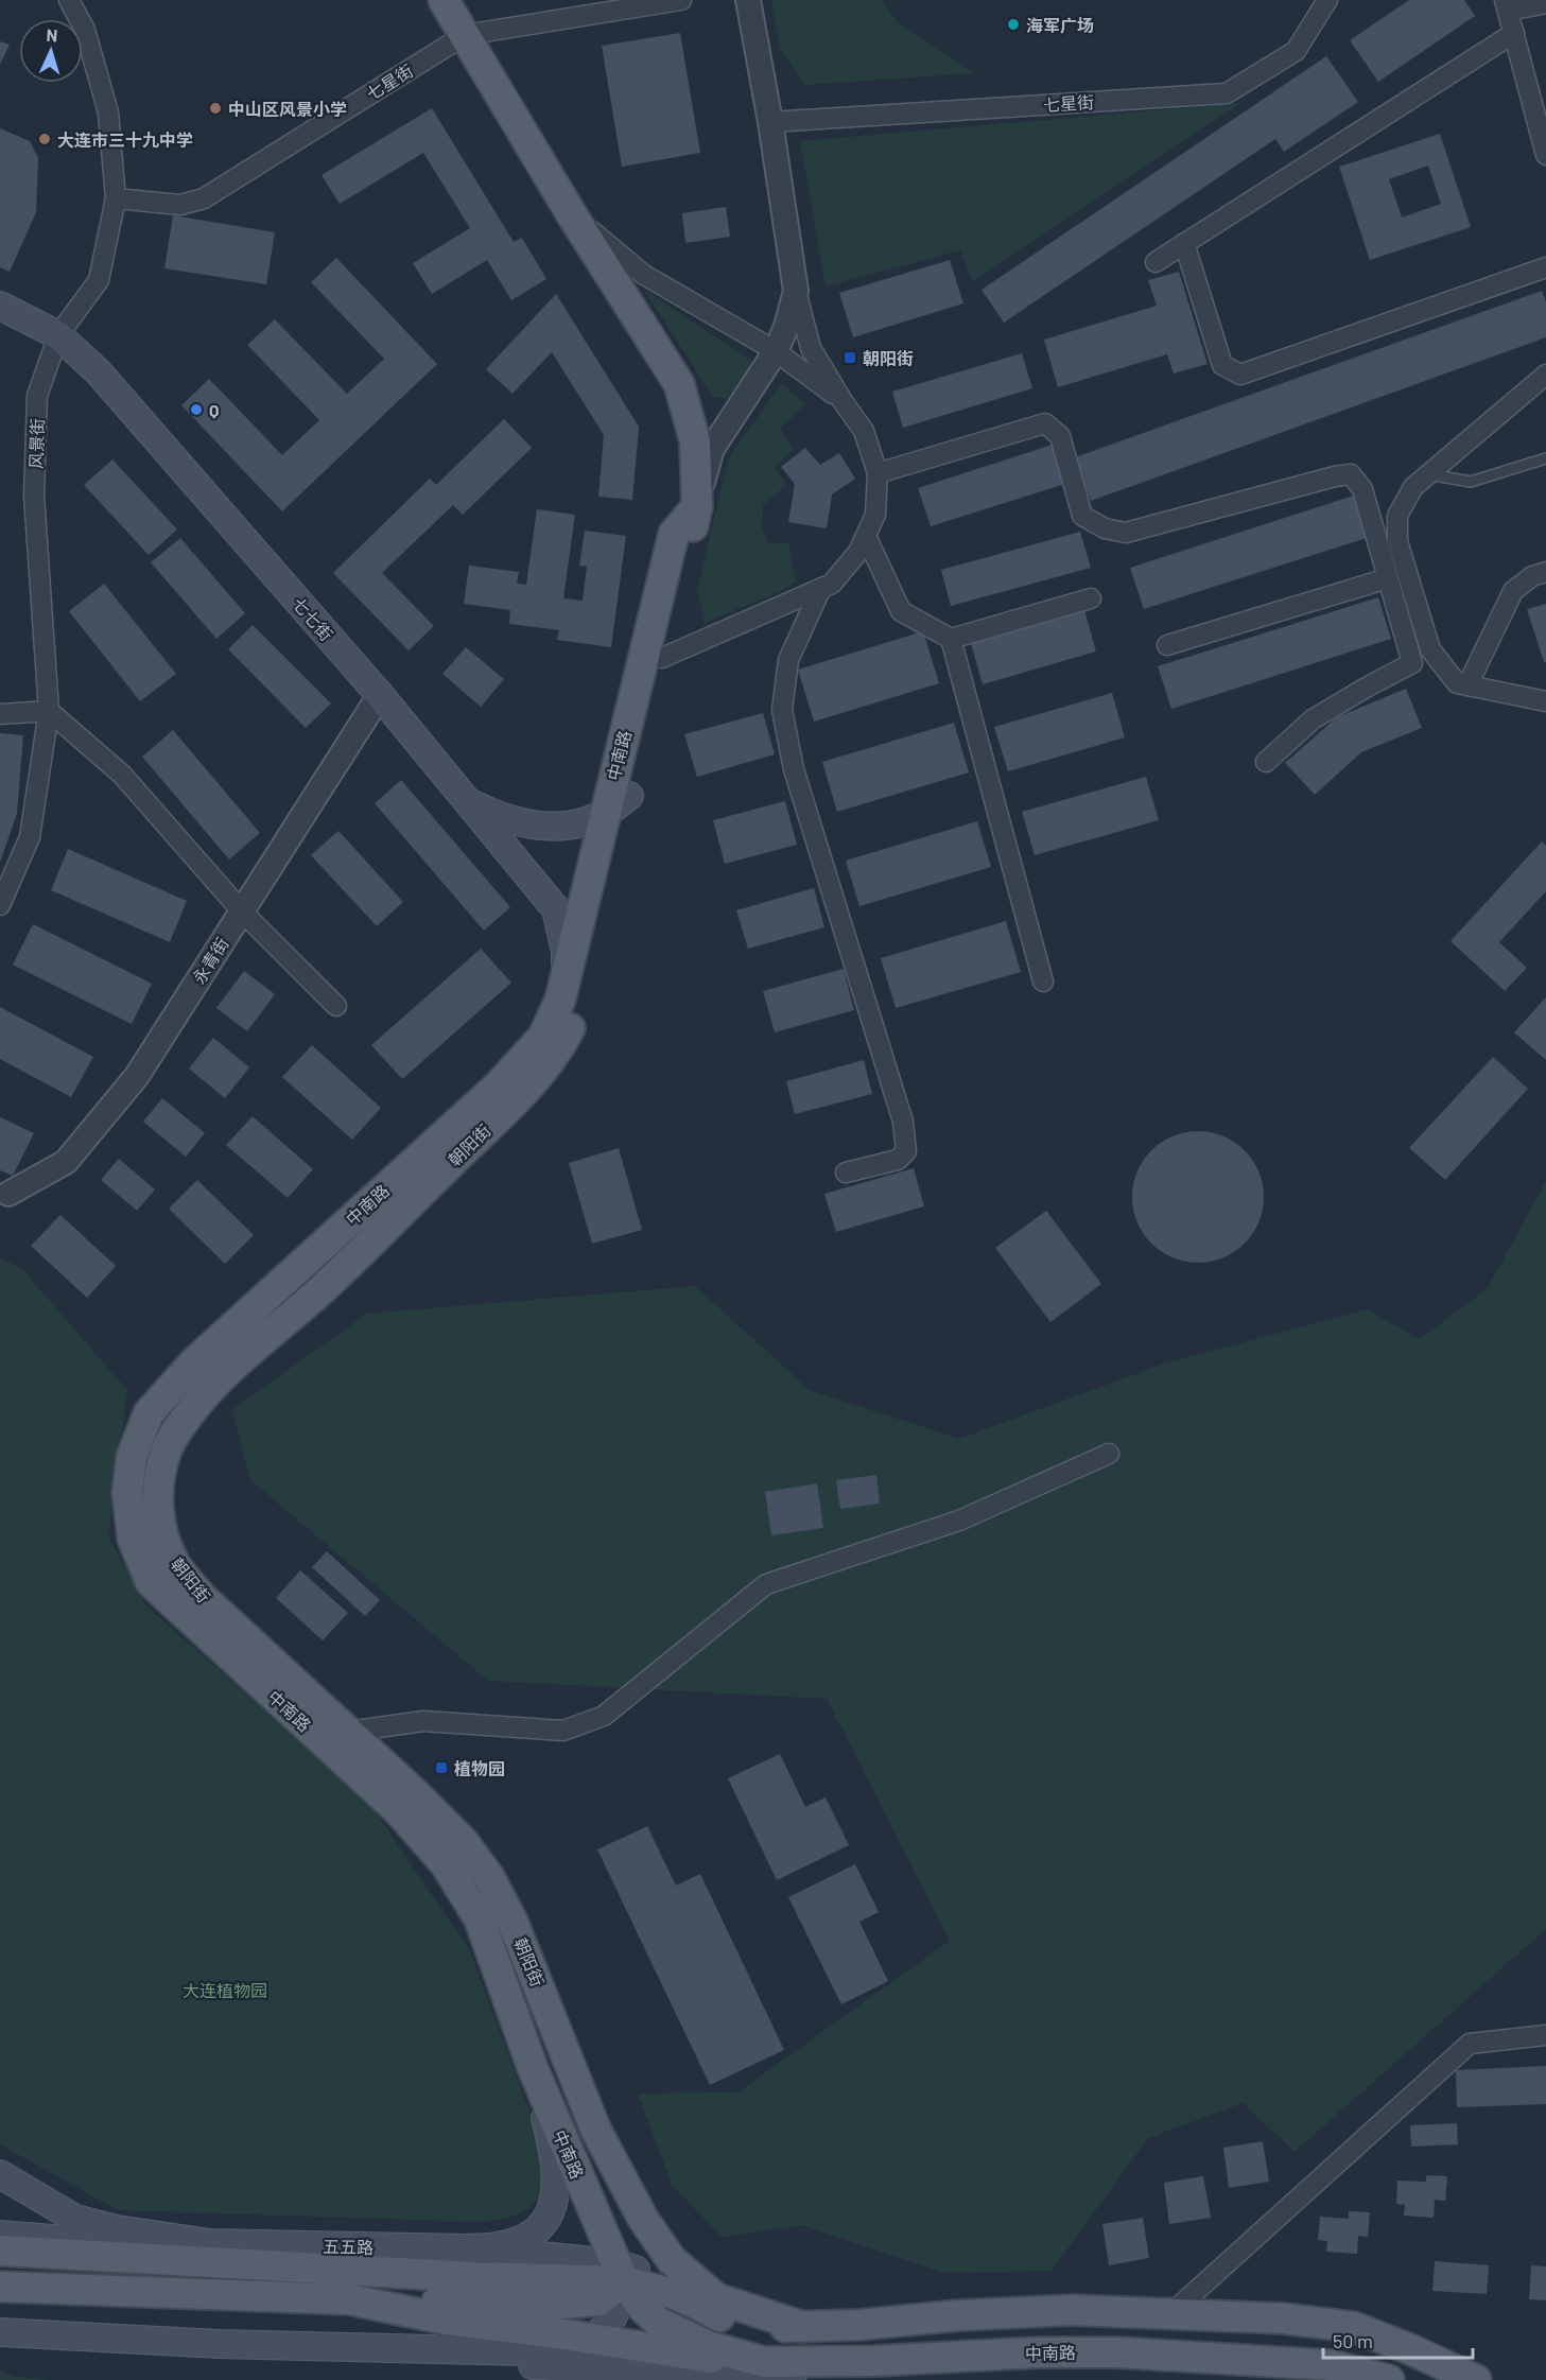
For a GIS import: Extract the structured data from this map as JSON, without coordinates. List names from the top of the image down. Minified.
{"streets":{"main road":["七七街","中南路","朝阳街","五五路"],"street":["七星街","风景街","永青街"]},"crossings":[["七星街","风景街"],["七星街","朝阳街"],["风景街","七七街"],["七七街","中南路"],["七七街","永青街"],["中南路","朝阳街"],["中南路","五五路"]],"parks":["大连植物园"],"places":{"other":["海军广场","中山区风景小学","大连市三十九中学","Q"],"transit":["朝阳街","植物园"]},"scale_bar":"50 m","north":"top"}
